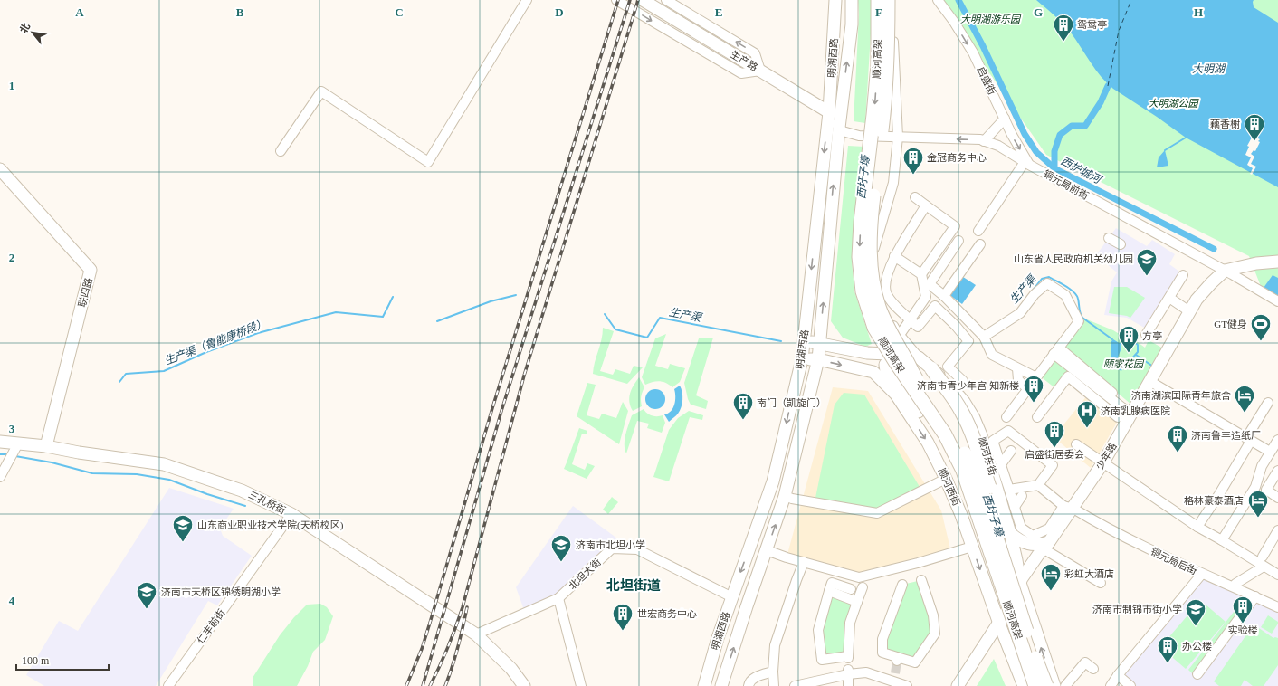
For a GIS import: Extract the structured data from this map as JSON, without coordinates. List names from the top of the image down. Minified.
{"streets":{"highway":["顺河高架"],"main road":["明湖西路","生产路","联四路","顺河东街","少年路","顺河西街","三孔桥街"],"street":["启盛街","铜元局前街","铜元局后街","北坦大街","仁丰前街"]},"crossings":[["明湖西路","生产路"],["明湖西路","铜元局前街"],["明湖西路","顺河西街"],["明湖西路","北坦大街"],["顺河高架","少年路"],["生产路","铜元局前街"],["启盛街","铜元局前街"],["铜元局前街","少年路"],["联四路","三孔桥街"],["顺河东街","少年路"],["少年路","顺河西街"],["少年路","铜元局后街"],["三孔桥街","北坦大街"],["三孔桥街","仁丰前街"]],"one_way":["启盛街","顺河西街"],"districts":["北坦街道"],"water":["大明湖","西护城河","西圩子壕","生产渠","生产渠（鲁能康桥段）"],"parks":["大明湖游乐园","大明湖公园","颐家花园"],"places":{"building":["鸳鸯亭","藕香榭","金冠商务中心","方亭","济南市青少年宫 知新楼","南门（凯旋门）","启盛街居委会","济南鲁丰造纸厂","实验楼","世宏商务中心","办公楼"],"school or university":["山东省人民政府机关幼儿园","山东商业职业技术学院(天桥校区)","济南市北坦小学","济南市天桥区锦绣明湖小学","济南市制锦市街小学"],"sports":["GT健身"],"hotel":["济南湖滨国际青年旅舍","格林豪泰酒店","彩虹大酒店"],"hospital":["济南乳腺病医院"]},"scale_bar":"100 m","north":"top left","grid":{"columns":["A","B","C","D","E","F","G","H"],"rows":["1","2","3","4"]}}
